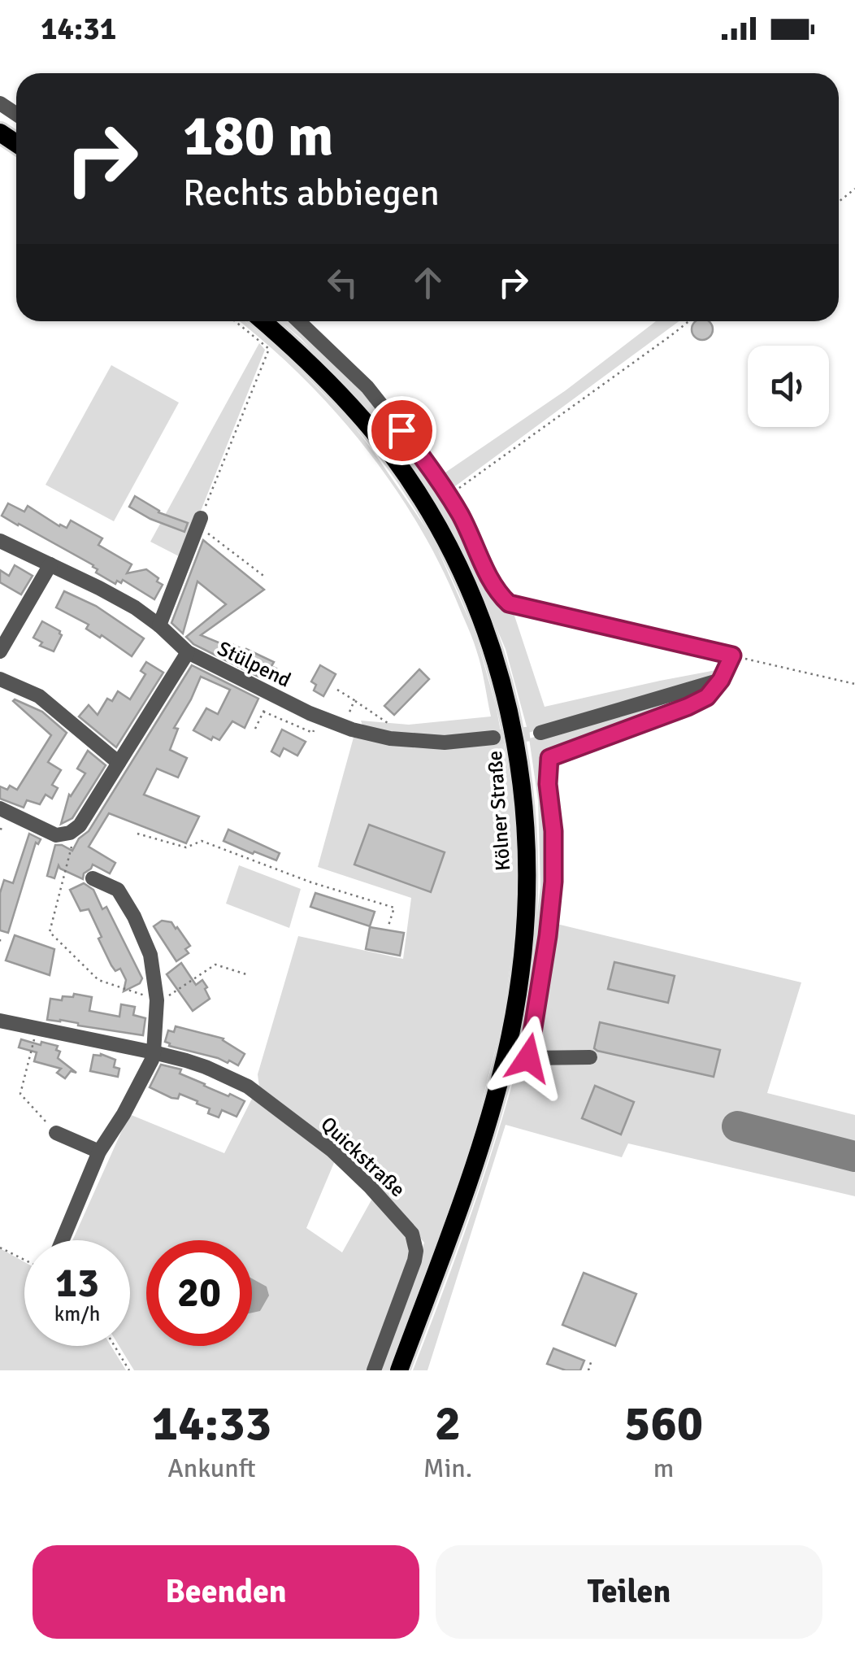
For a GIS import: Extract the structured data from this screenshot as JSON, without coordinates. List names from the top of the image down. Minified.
{"streets":{"main road":["Kölner Straße"],"street":["Stülpend","Quickstraße"]},"page":{"status":"14:31","turn":["180 m","Rechts abbiegen"],"speed":"13 km/h","limit":"20","eta":["14:33","Ankunft","2","Min.","560","m"],"buttons":["Beenden","Teilen"]}}
